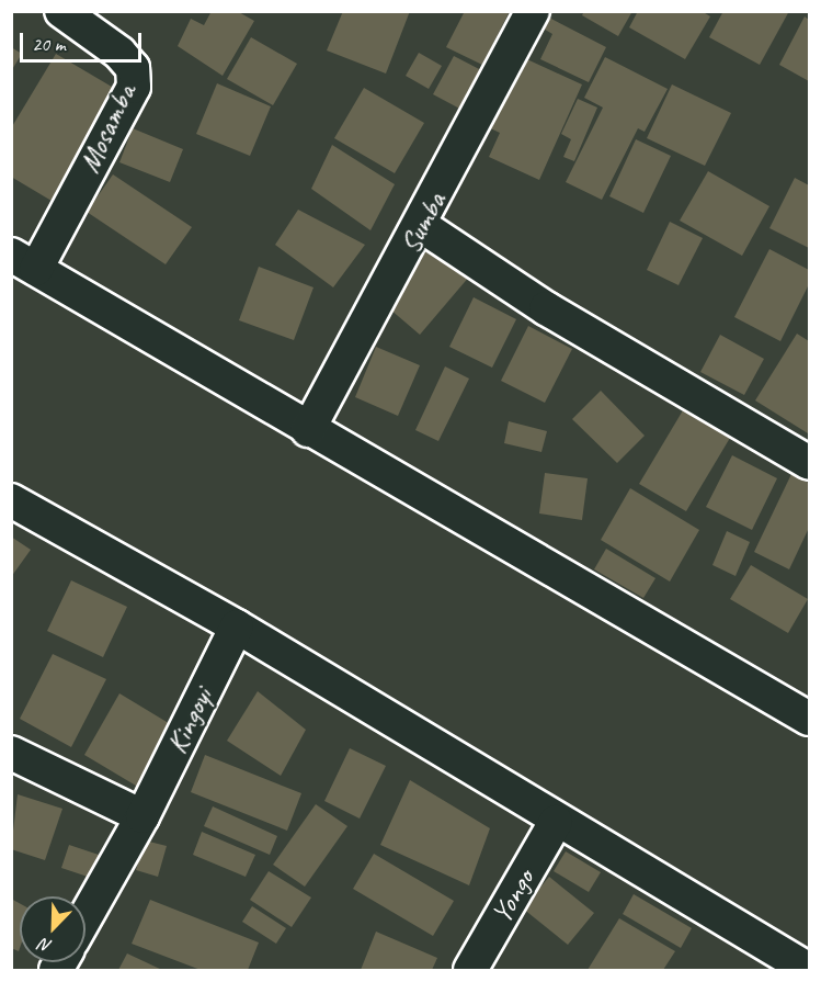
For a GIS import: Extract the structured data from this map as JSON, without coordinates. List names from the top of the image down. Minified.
{"streets":{"street":["Mosamba","Sumba","Kingoyi","Yongo"]},"scale_bar":"20 m","north":"bottom left"}
